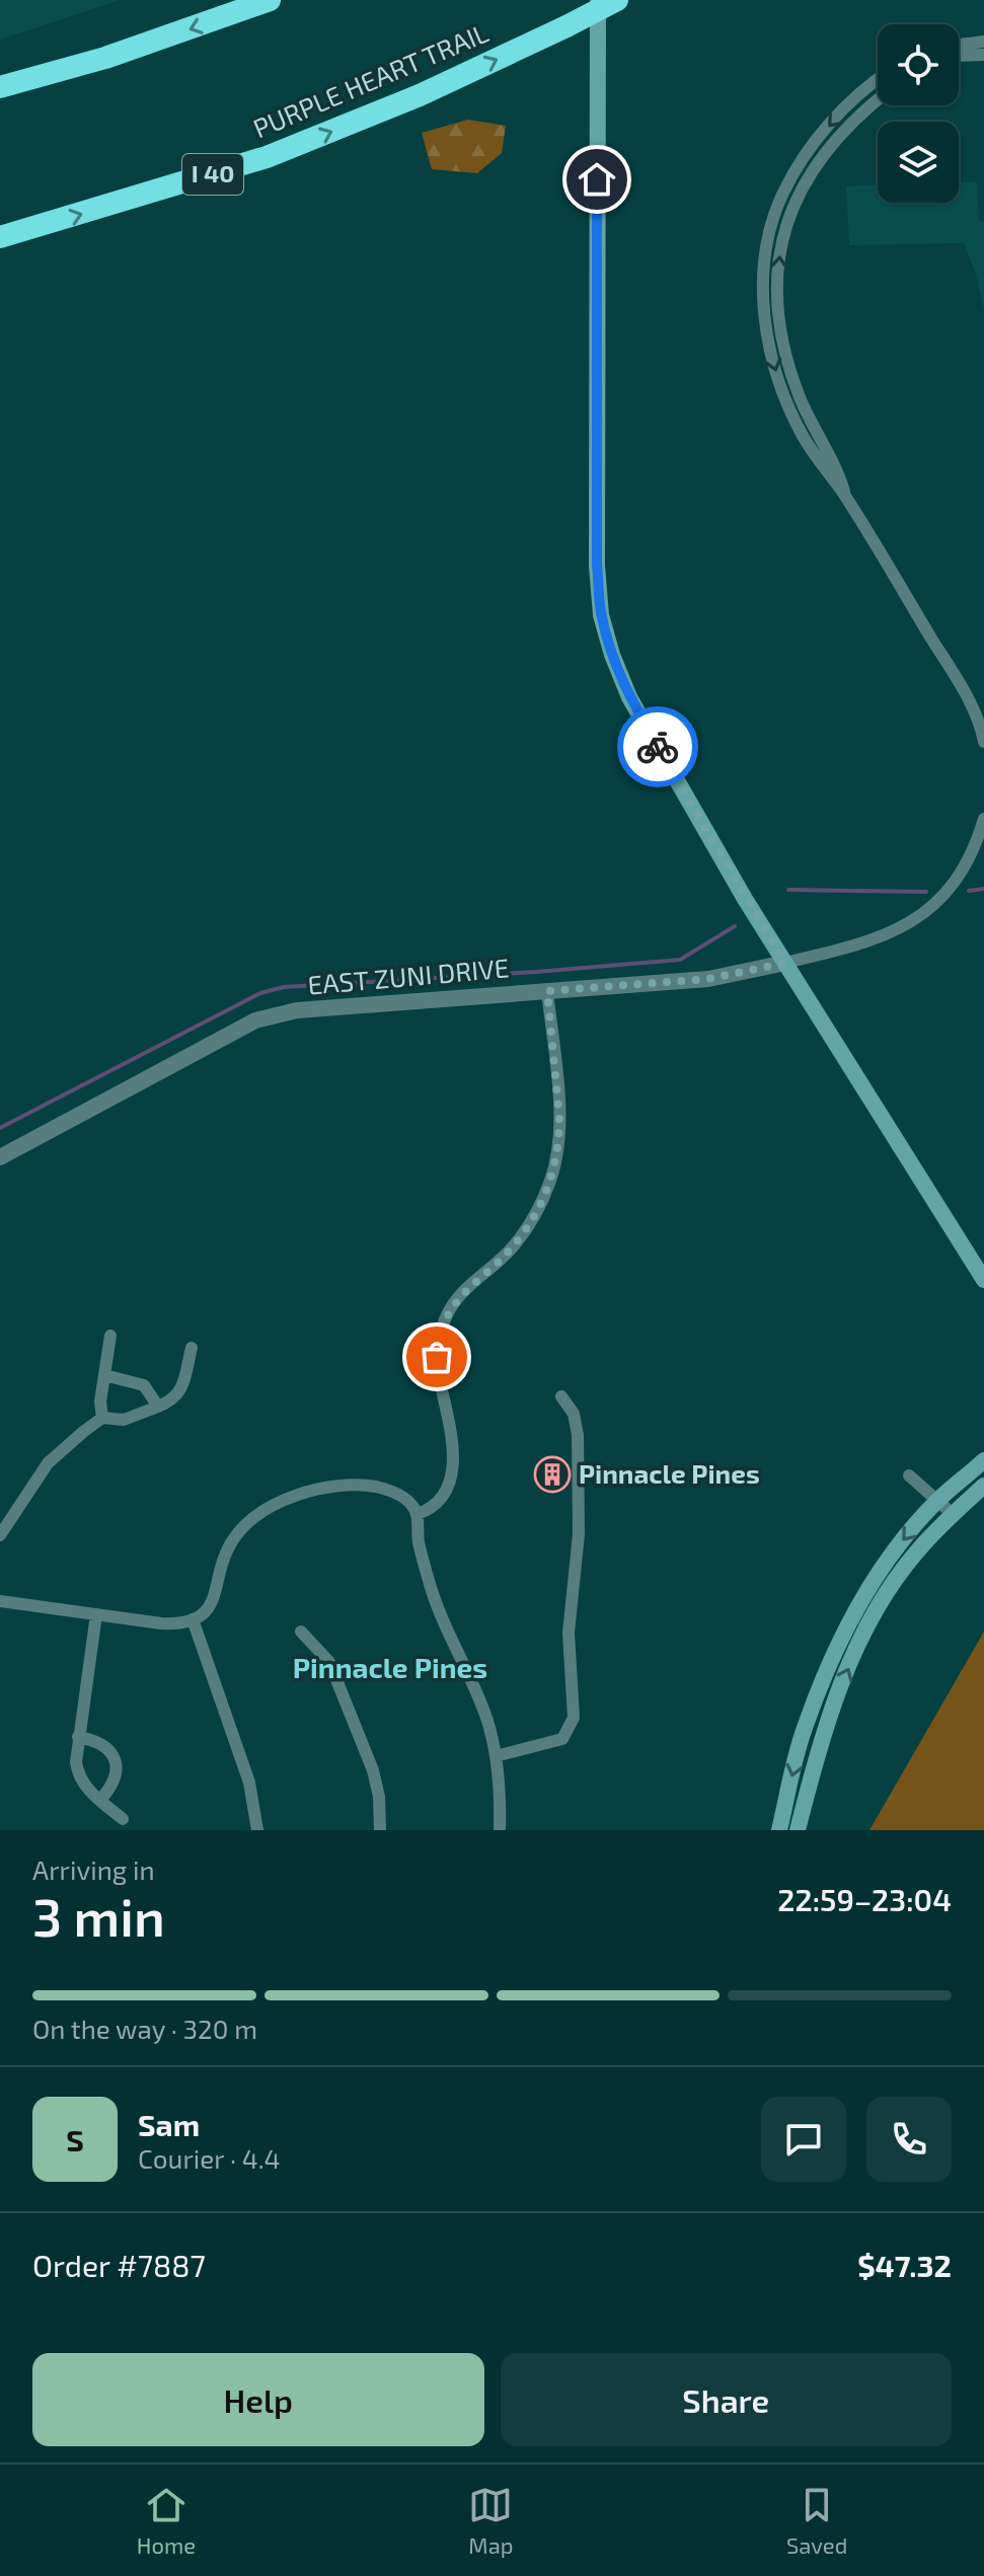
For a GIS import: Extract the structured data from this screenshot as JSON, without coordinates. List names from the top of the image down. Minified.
{"streets":{"highway":["PURPLE HEART TRAIL","I 40"],"street":["EAST ZUNI DRIVE"]},"districts":["Pinnacle Pines"],"places":{"building":["Pinnacle Pines"]},"page":{"heading":["3 min","Arriving in","22:59–23:04"],"panel":["Sam","Courier · 4.4","Order #7887","$47.32"],"bar":"On the way · 320 m","round":"S","buttons":["Help","Share"],"tabs":["Home","Map","Saved"]}}
